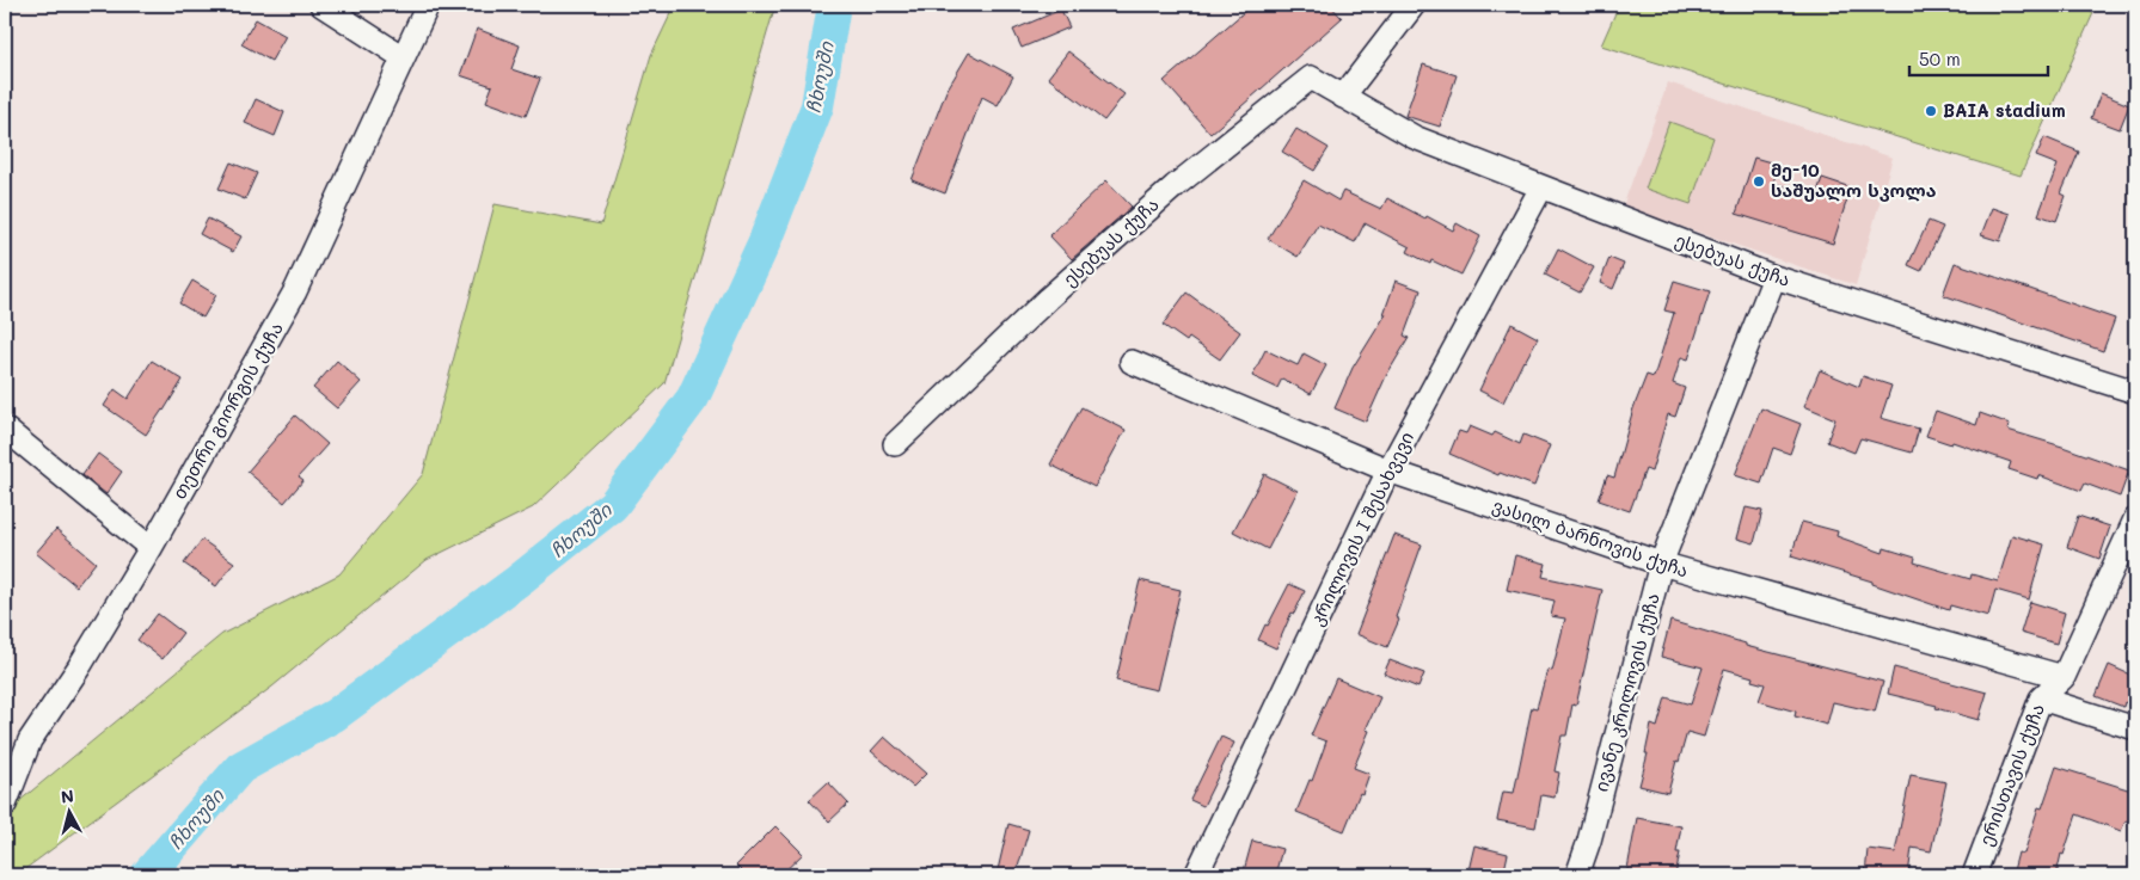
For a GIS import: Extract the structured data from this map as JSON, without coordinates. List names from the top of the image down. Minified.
{"streets":{"street":["ესებუას ქუჩა","თეთრი გიორგის ქუჩა","კრილოვის I შესახვევი","ვასილ ბარნოვის ქუჩა","ივანე კრილოვის ქუჩა","ერისთავის ქუჩა"]},"crossings":[["ესებუას ქუჩა","კრილოვის I შესახვევი"],["ესებუას ქუჩა","ივანე კრილოვის ქუჩა"],["კრილოვის I შესახვევი","ვასილ ბარნოვის ქუჩა"],["ვასილ ბარნოვის ქუჩა","ივანე კრილოვის ქუჩა"],["ვასილ ბარნოვის ქუჩა","ერისთავის ქუჩა"]],"water":["ჩხოუში"],"places":["BAIA stadium","მე-10 საშუალო სკოლა"],"scale_bar":"50 m","north":"top"}
